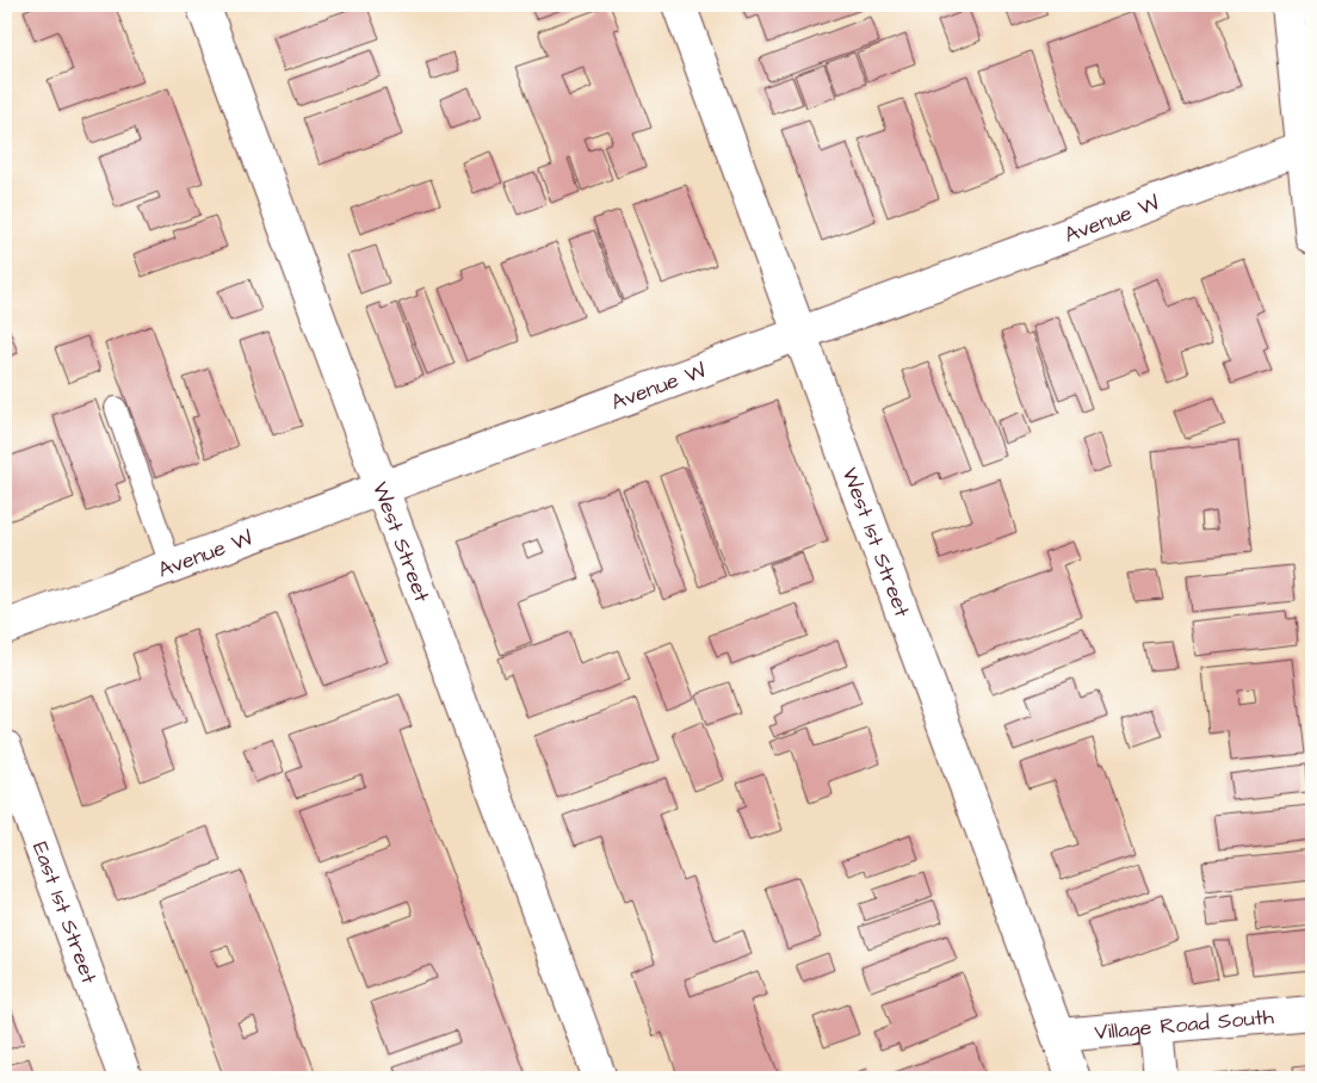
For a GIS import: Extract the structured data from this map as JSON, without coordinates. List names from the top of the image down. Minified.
{"streets":{"street":["Avenue W","West Street","West 1st Street","East 1st Street","Village Road South"]},"crossings":[["Avenue W","West Street"],["Avenue W","West 1st Street"],["West 1st Street","Village Road South"]]}
